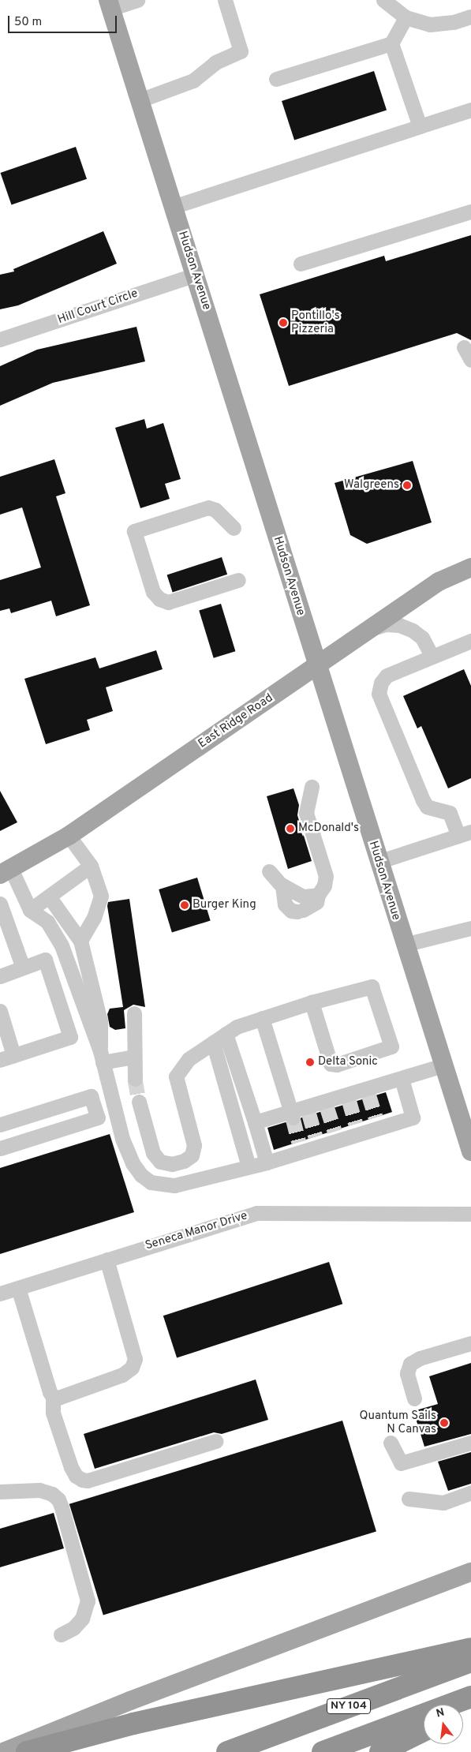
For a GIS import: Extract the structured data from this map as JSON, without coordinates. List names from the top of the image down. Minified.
{"streets":{"highway":["NY 104"],"main road":["Hudson Avenue","East Ridge Road"],"street":["Hill Court Circle","Seneca Manor Drive"]},"crossings":[["Hudson Avenue","Hill Court Circle"],["Hudson Avenue","East Ridge Road"]],"places":["Pontillo's Pizzeria","Walgreens","McDonald's","Burger King","Delta Sonic","Quantum Sails N Canvas"],"scale_bar":"50 m","north":"top"}
